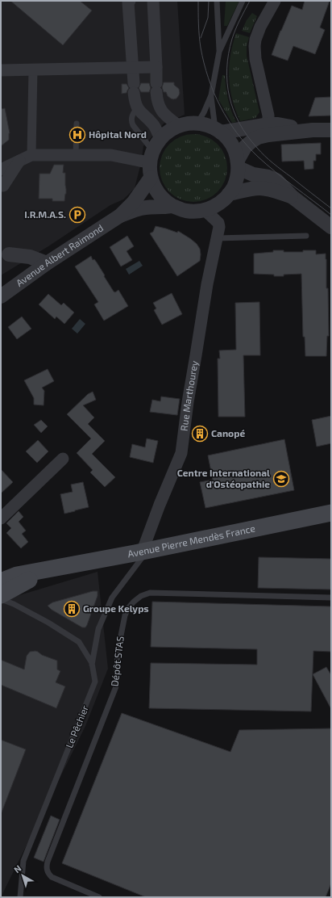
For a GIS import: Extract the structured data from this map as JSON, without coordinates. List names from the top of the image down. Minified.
{"streets":{"main road":["Avenue Pierre Mendès France"],"street":["Avenue Albert Raimond","Rue Marthourey"],"lane":["Dépôt STAS","Le Pêchier"]},"crossings":[["Avenue Albert Raimond","Rue Marthourey"],["Rue Marthourey","Avenue Pierre Mendès France"]],"places":{"hospital":["Hôpital Nord"],"parking":["I.R.M.A.S."],"building":["Canopé","Groupe Kelyps"],"school or university":["Centre International d'Ostéopathie"]},"north":"top left"}
